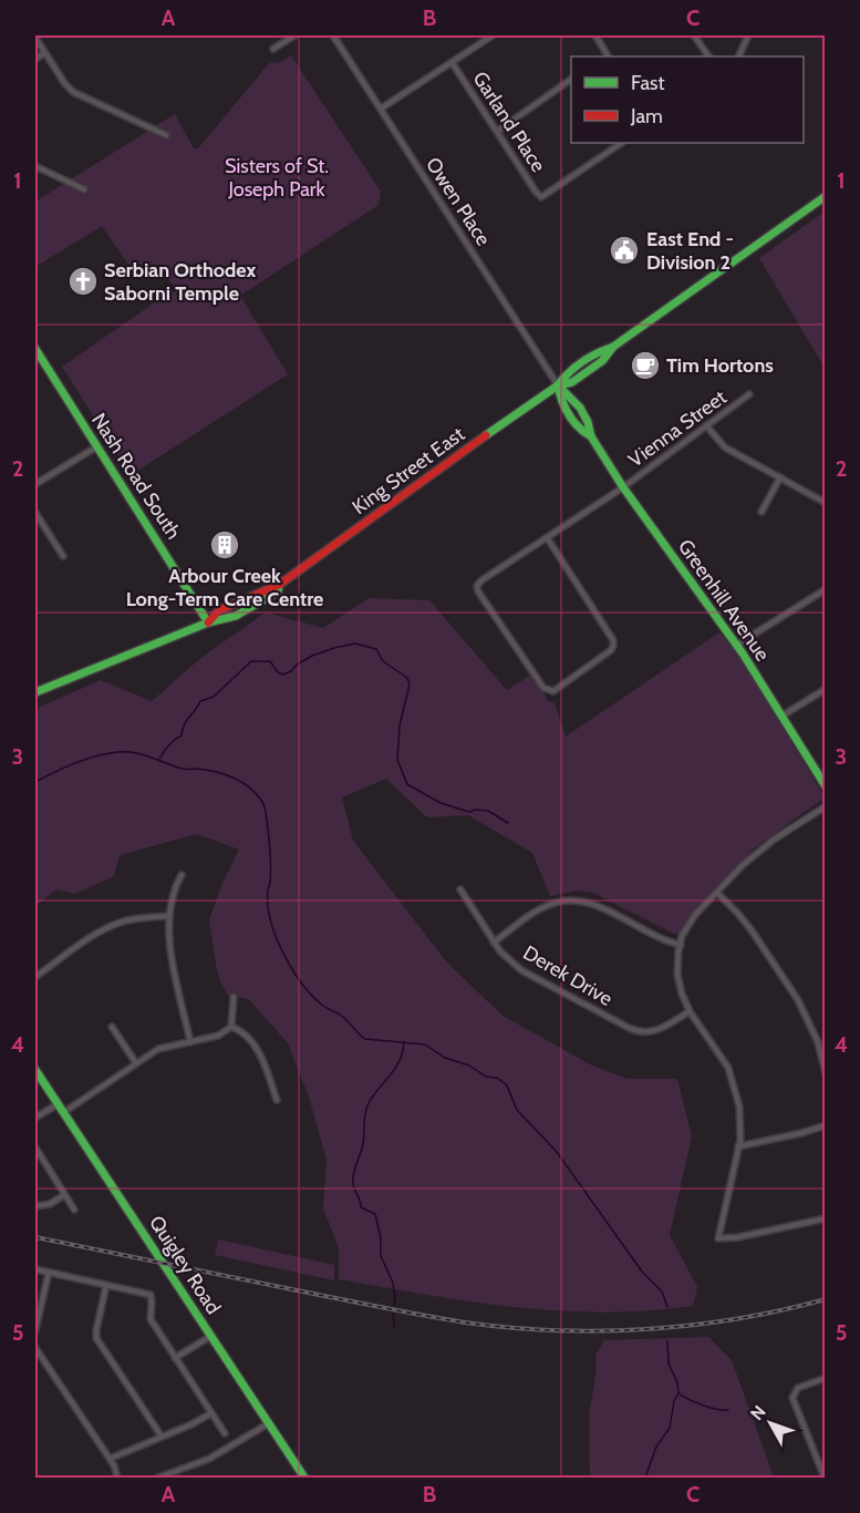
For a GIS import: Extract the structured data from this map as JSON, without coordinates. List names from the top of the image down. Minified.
{"streets":{"street":["Garland Place","Owen Place","Vienna Street","King Street East","Nash Road South","Greenhill Avenue","Derek Drive","Quigley Road"]},"crossings":[["Owen Place","King Street East"],["Owen Place","Greenhill Avenue"],["Vienna Street","Greenhill Avenue"],["King Street East","Nash Road South"],["King Street East","Greenhill Avenue"]],"parks":["Sisters of St. Joseph Park"],"places":{"public building":["East End - Division 2"],"church":["Serbian Orthodex Saborni Temple"],"cafe":["Tim Hortons"],"building":["Arbour Creek Long-Term Care Centre"]},"legend":["Fast","Jam"],"north":"top left","grid":{"columns":["A","B","C"],"rows":["1","2","3","4","5"]}}
